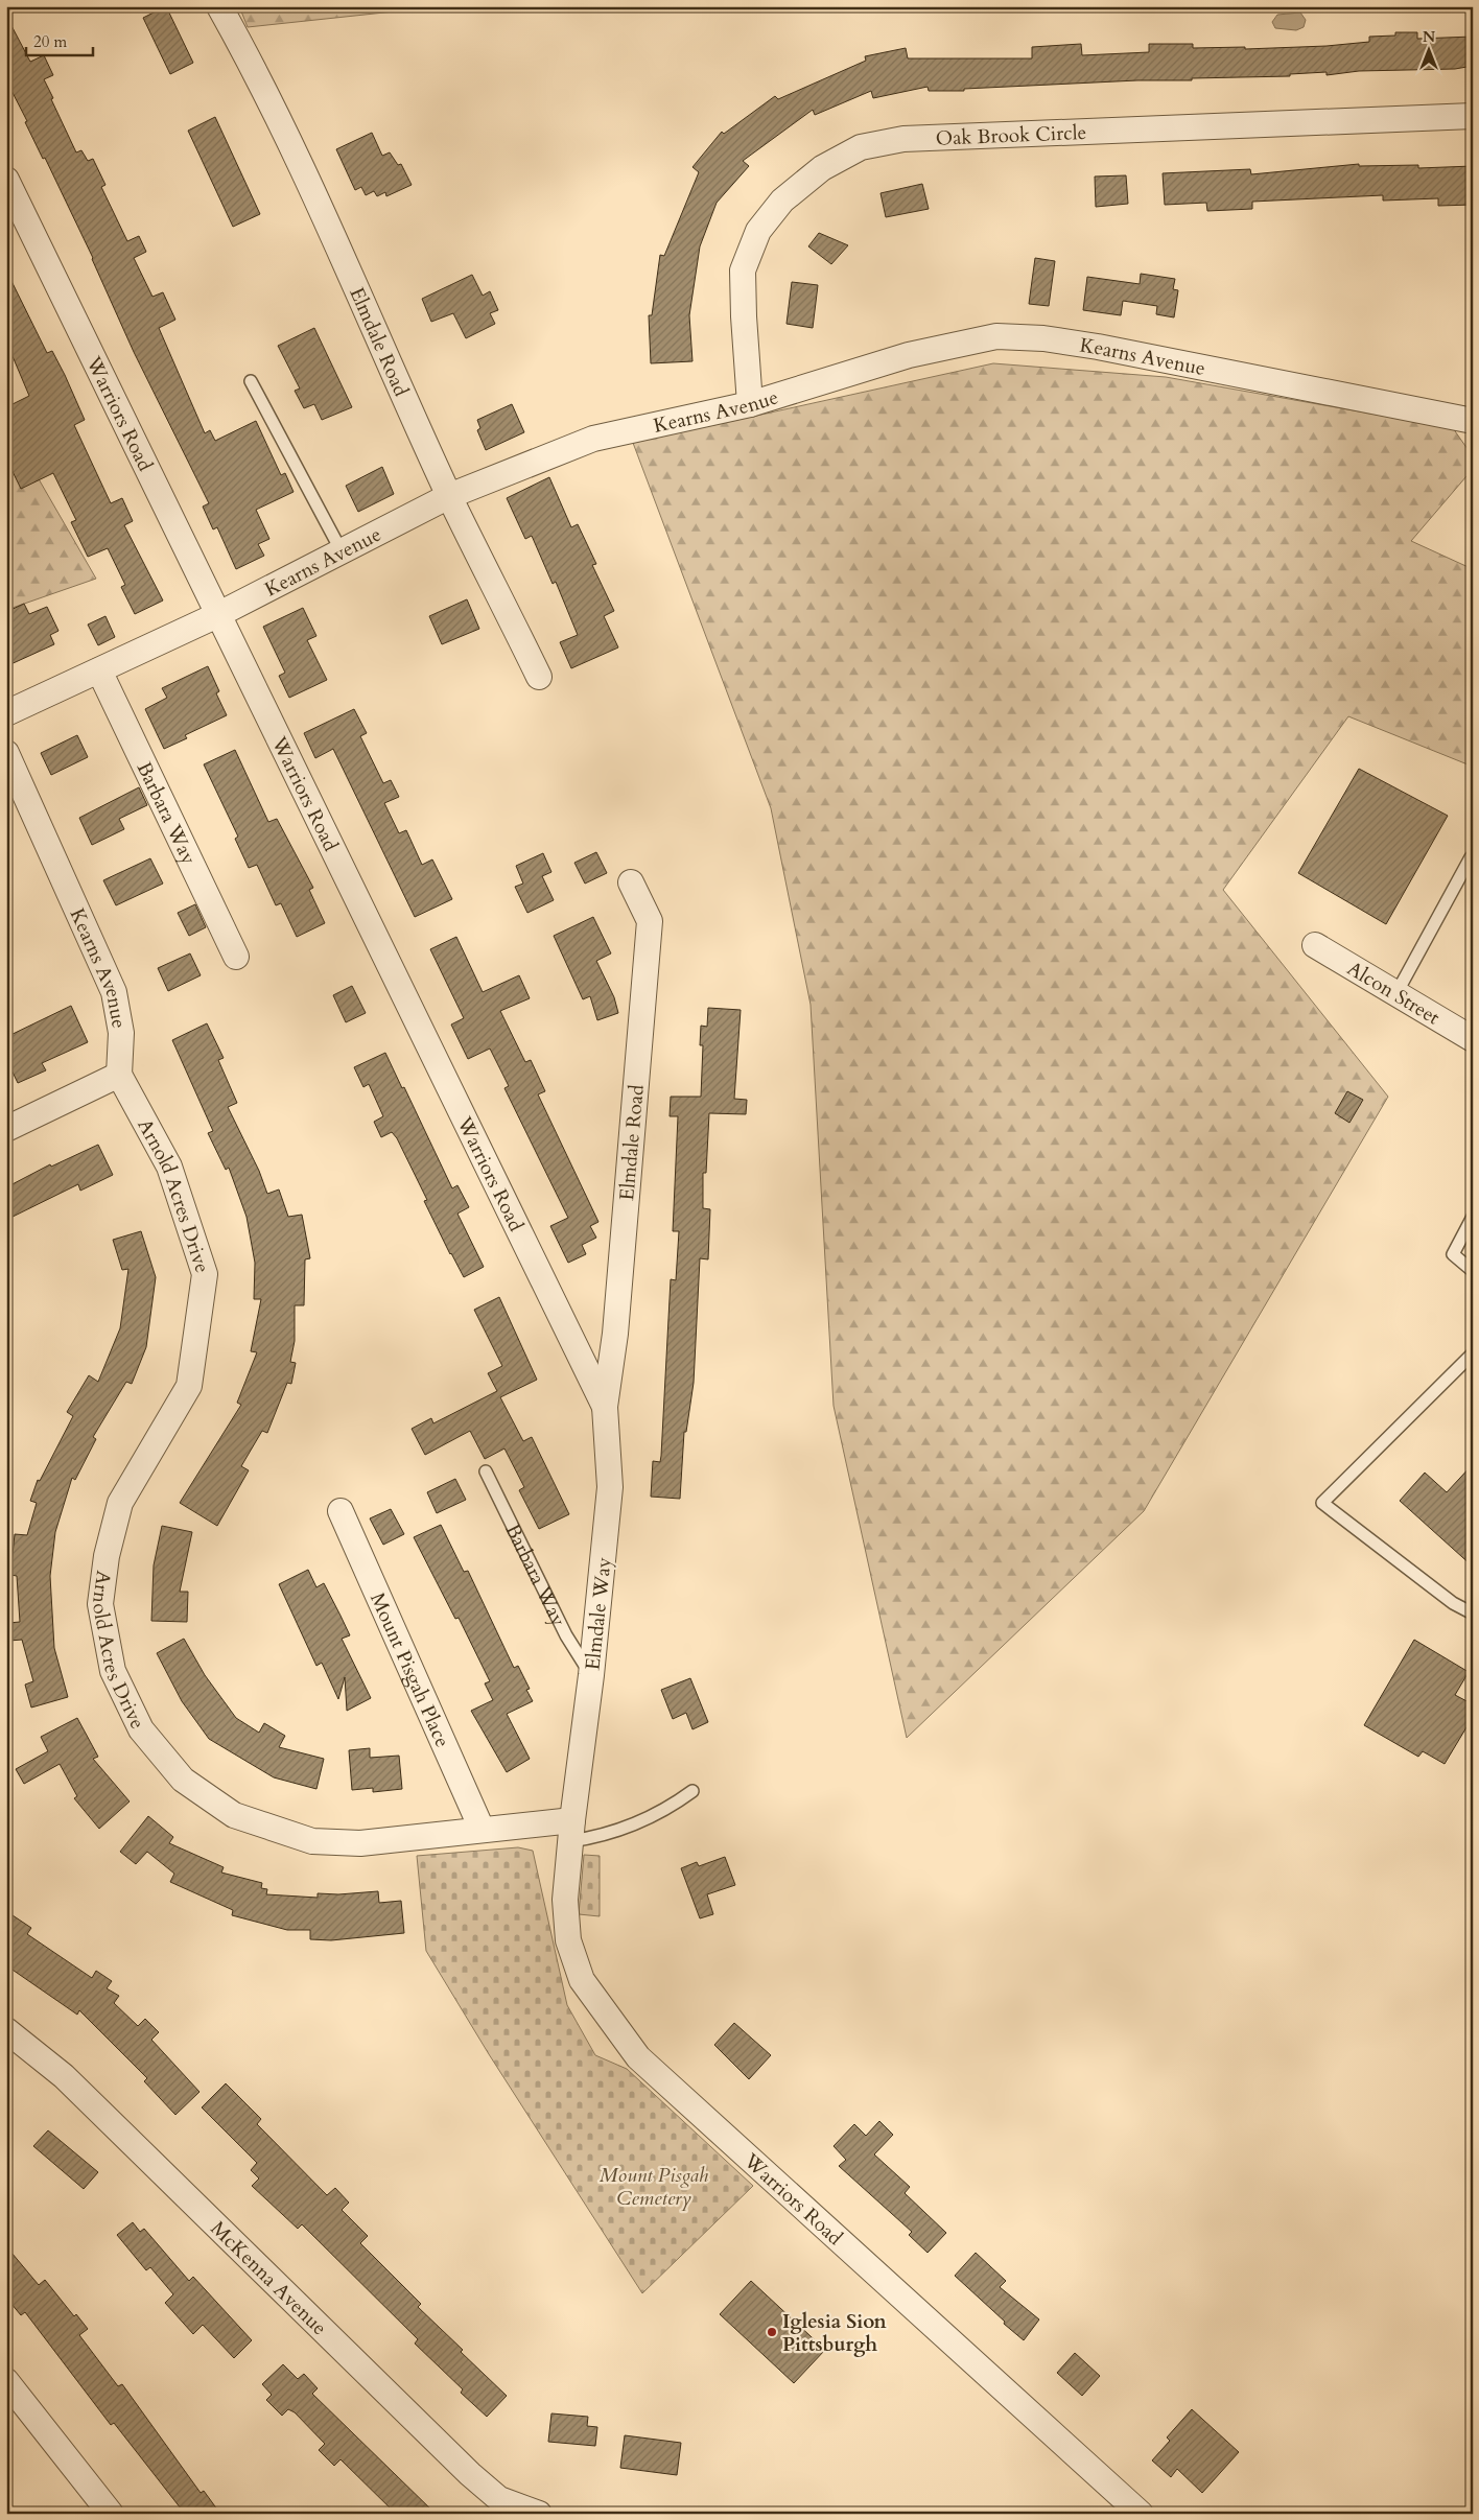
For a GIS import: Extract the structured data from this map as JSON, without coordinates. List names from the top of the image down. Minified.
{"streets":{"street":["Oak Brook Circle","Elmdale Road","Kearns Avenue","Warriors Road","Barbara Way","Alcon Street","Arnold Acres Drive","Elmdale Way","Mount Pisgah Place","McKenna Avenue"]},"crossings":[["Oak Brook Circle","Kearns Avenue"],["Elmdale Road","Kearns Avenue"],["Elmdale Road","Warriors Road"],["Elmdale Road","Elmdale Way"],["Kearns Avenue","Warriors Road"],["Kearns Avenue","Barbara Way"],["Kearns Avenue","Arnold Acres Drive"],["Warriors Road","Arnold Acres Drive"],["Warriors Road","Elmdale Way"],["Barbara Way","Elmdale Way"],["Arnold Acres Drive","Elmdale Way"],["Arnold Acres Drive","Mount Pisgah Place"]],"parks":["Mount Pisgah Cemetery"],"places":["Iglesia Sion Pittsburgh"],"scale_bar":"20 m","north":"top"}
